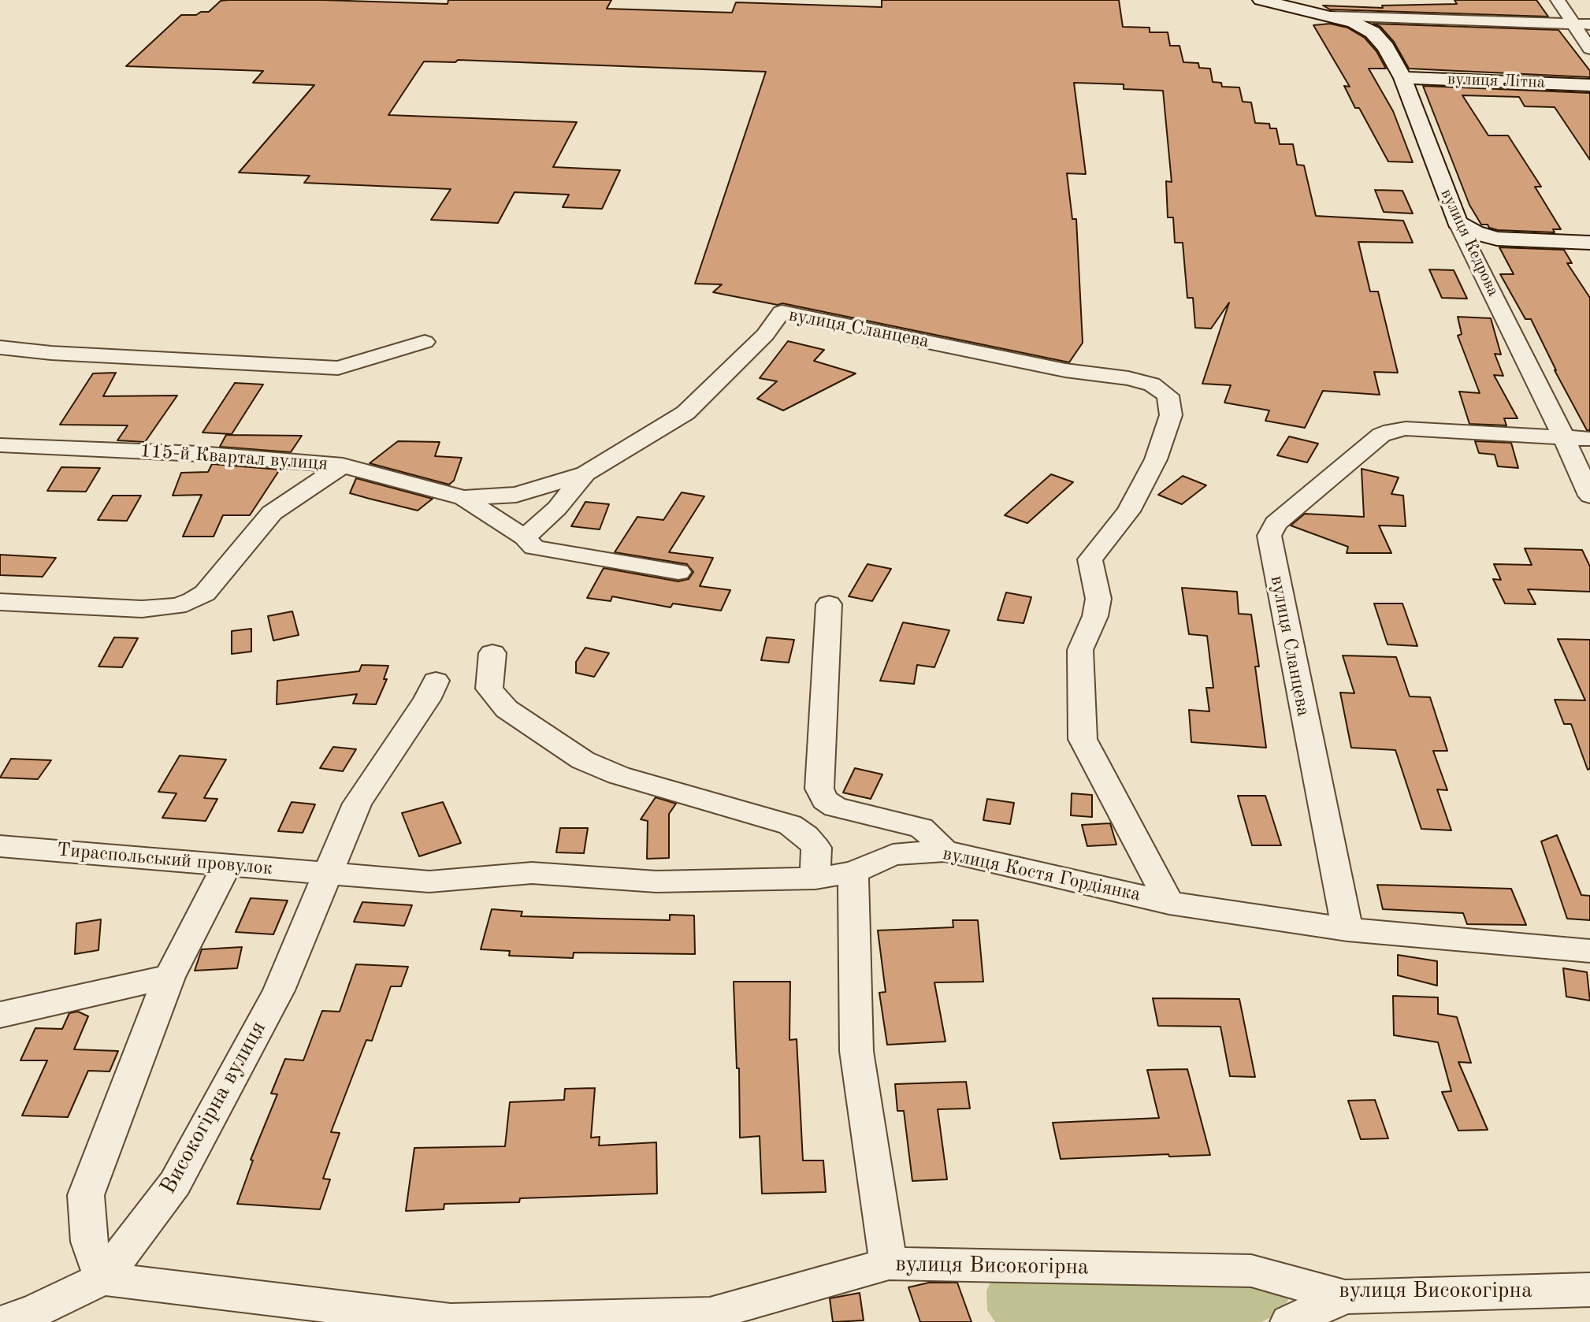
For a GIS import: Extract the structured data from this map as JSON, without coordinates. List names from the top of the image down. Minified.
{"streets":{"street":["вулиця Літна","вулиця Кедрова","вулиця Сланцева","115-й Квартал вулиця","Тираспольський провулок","вулиця Костя Гордіянка","Високогірна вулиця","вулиця Високогірна"]},"crossings":[["вулиця Літна","вулиця Кедрова"],["вулиця Кедрова","вулиця Сланцева"],["вулиця Сланцева","115-й Квартал вулиця"],["вулиця Сланцева","вулиця Костя Гордіянка"],["Тираспольський провулок","вулиця Костя Гордіянка"],["Тираспольський провулок","Високогірна вулиця"],["вулиця Костя Гордіянка","Високогірна вулиця"],["Високогірна вулиця","вулиця Високогірна"]]}
